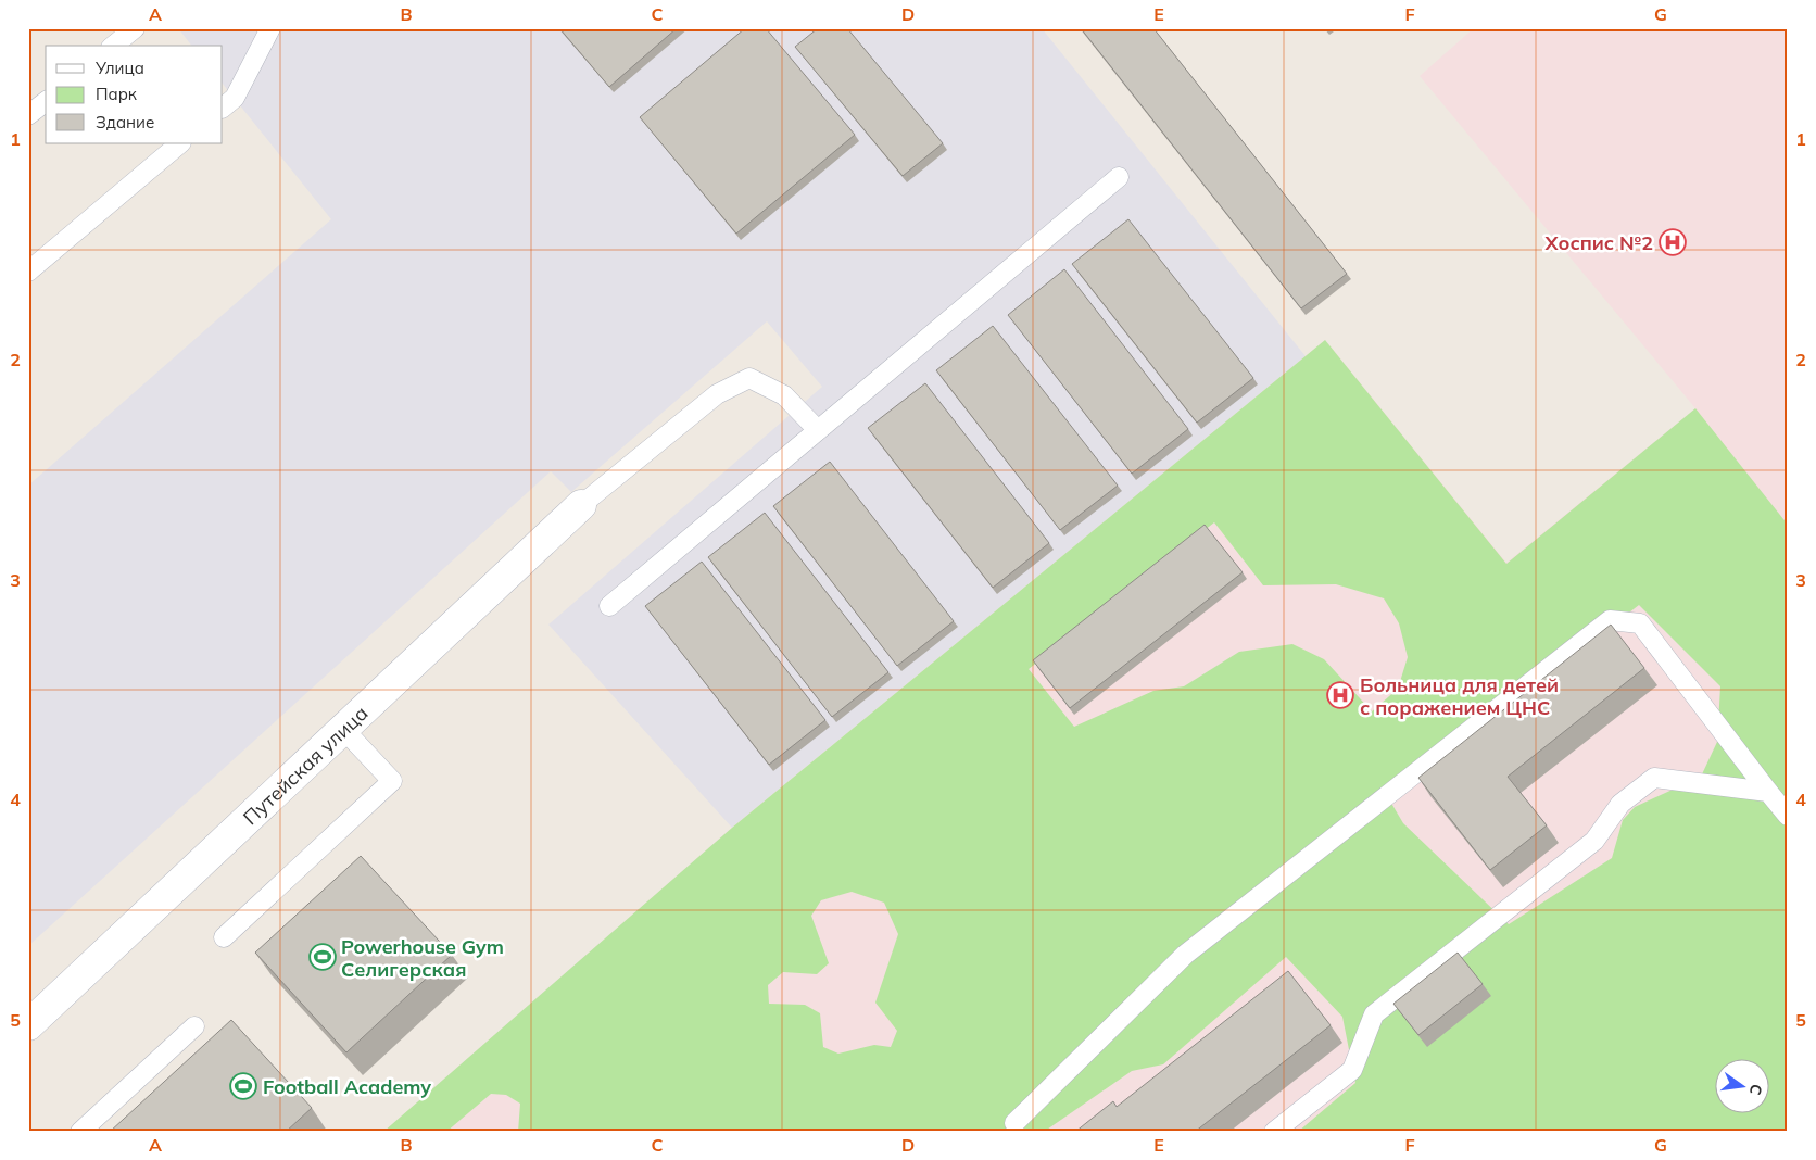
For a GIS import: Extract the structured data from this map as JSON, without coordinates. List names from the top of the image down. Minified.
{"streets":{"street":["Путейская улица"]},"places":{"hospital":["Хоспис №2","Больница для детей с поражением ЦНС"],"sports":["Powerhouse Gym Селигерская","Football Academy"]},"legend":["Улица","Парк","Здание"],"north":"right","grid":{"columns":["A","B","C","D","E","F","G"],"rows":["1","2","3","4","5"]}}
